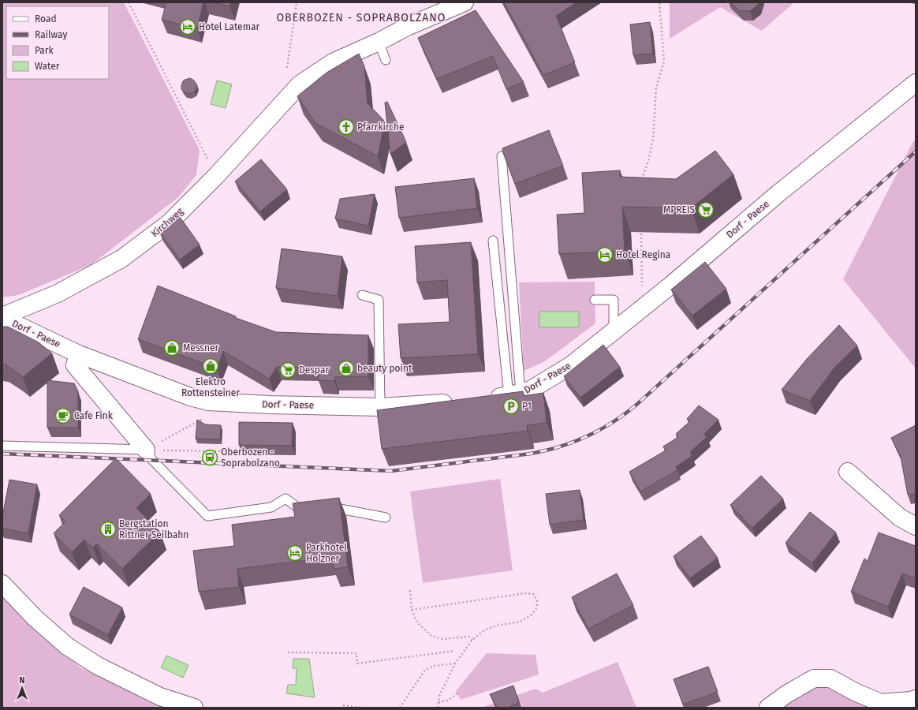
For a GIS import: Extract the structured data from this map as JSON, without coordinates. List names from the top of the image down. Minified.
{"streets":{"street":["Dorf - Paese","Kirchweg"]},"crossings":[["Dorf - Paese","Kirchweg"]],"districts":["OBERBOZEN - SOPRABOLZANO"],"places":{"hotel":["Hotel Latemar","Hotel Regina","Parkhotel Holzner"],"church":["Pfarrkirche"],"supermarket":["MPREIS","Despar"],"shop":["Messner","Elektro Rottensteiner","beauty point"],"parking":["P1"],"cafe":["Cafe Fink"],"station":["Oberbozen - Soprabolzano"],"building":["Bergstation Rittner Seilbahn"]},"legend":["Road","Railway","Park","Water"],"north":"top"}
